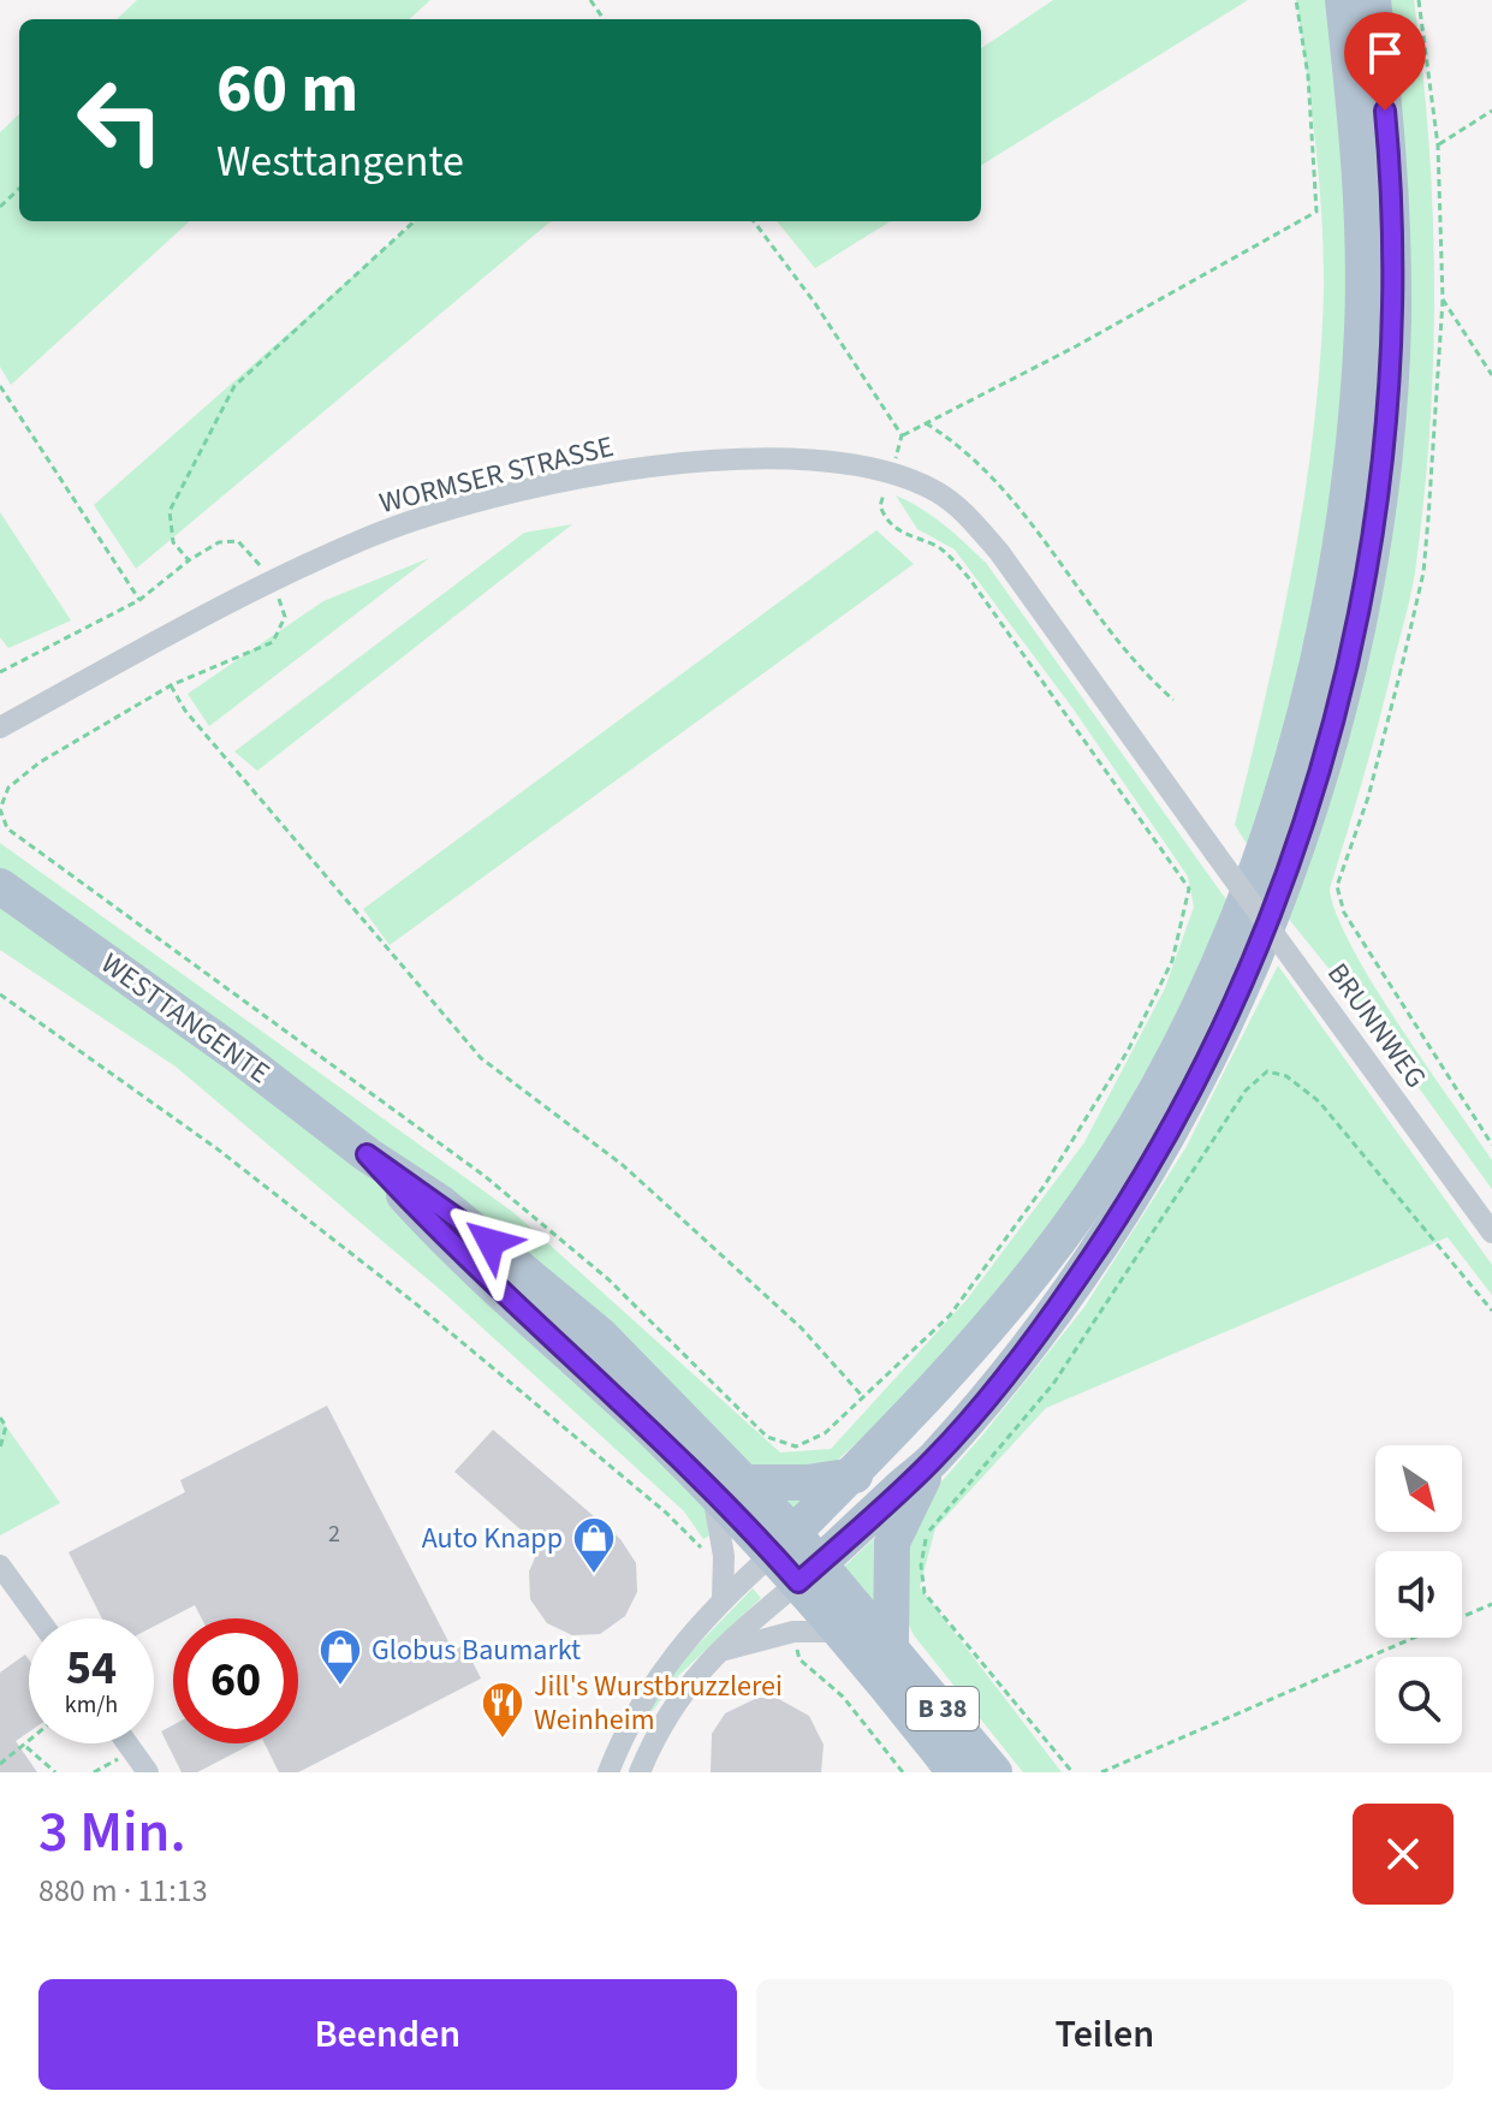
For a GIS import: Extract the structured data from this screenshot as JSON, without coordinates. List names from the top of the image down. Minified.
{"streets":{"main road":["WESTTANGENTE","B 38"],"street":["WORMSER STRASSE","BRUNNWEG"]},"crossings":[["WORMSER STRASSE","BRUNNWEG"]],"places":{"shop":["Auto Knapp","Globus Baumarkt"],"restaurant":["Jill's Wurstbruzzlerei Weinheim"]},"house_numbers":["2"],"north":"bottom right","page":{"turn":["60 m","Westtangente"],"speed":"54 km/h","limit":"60","heading":["3 Min.","880 m · 11:13"],"buttons":["Beenden","Teilen"]}}
